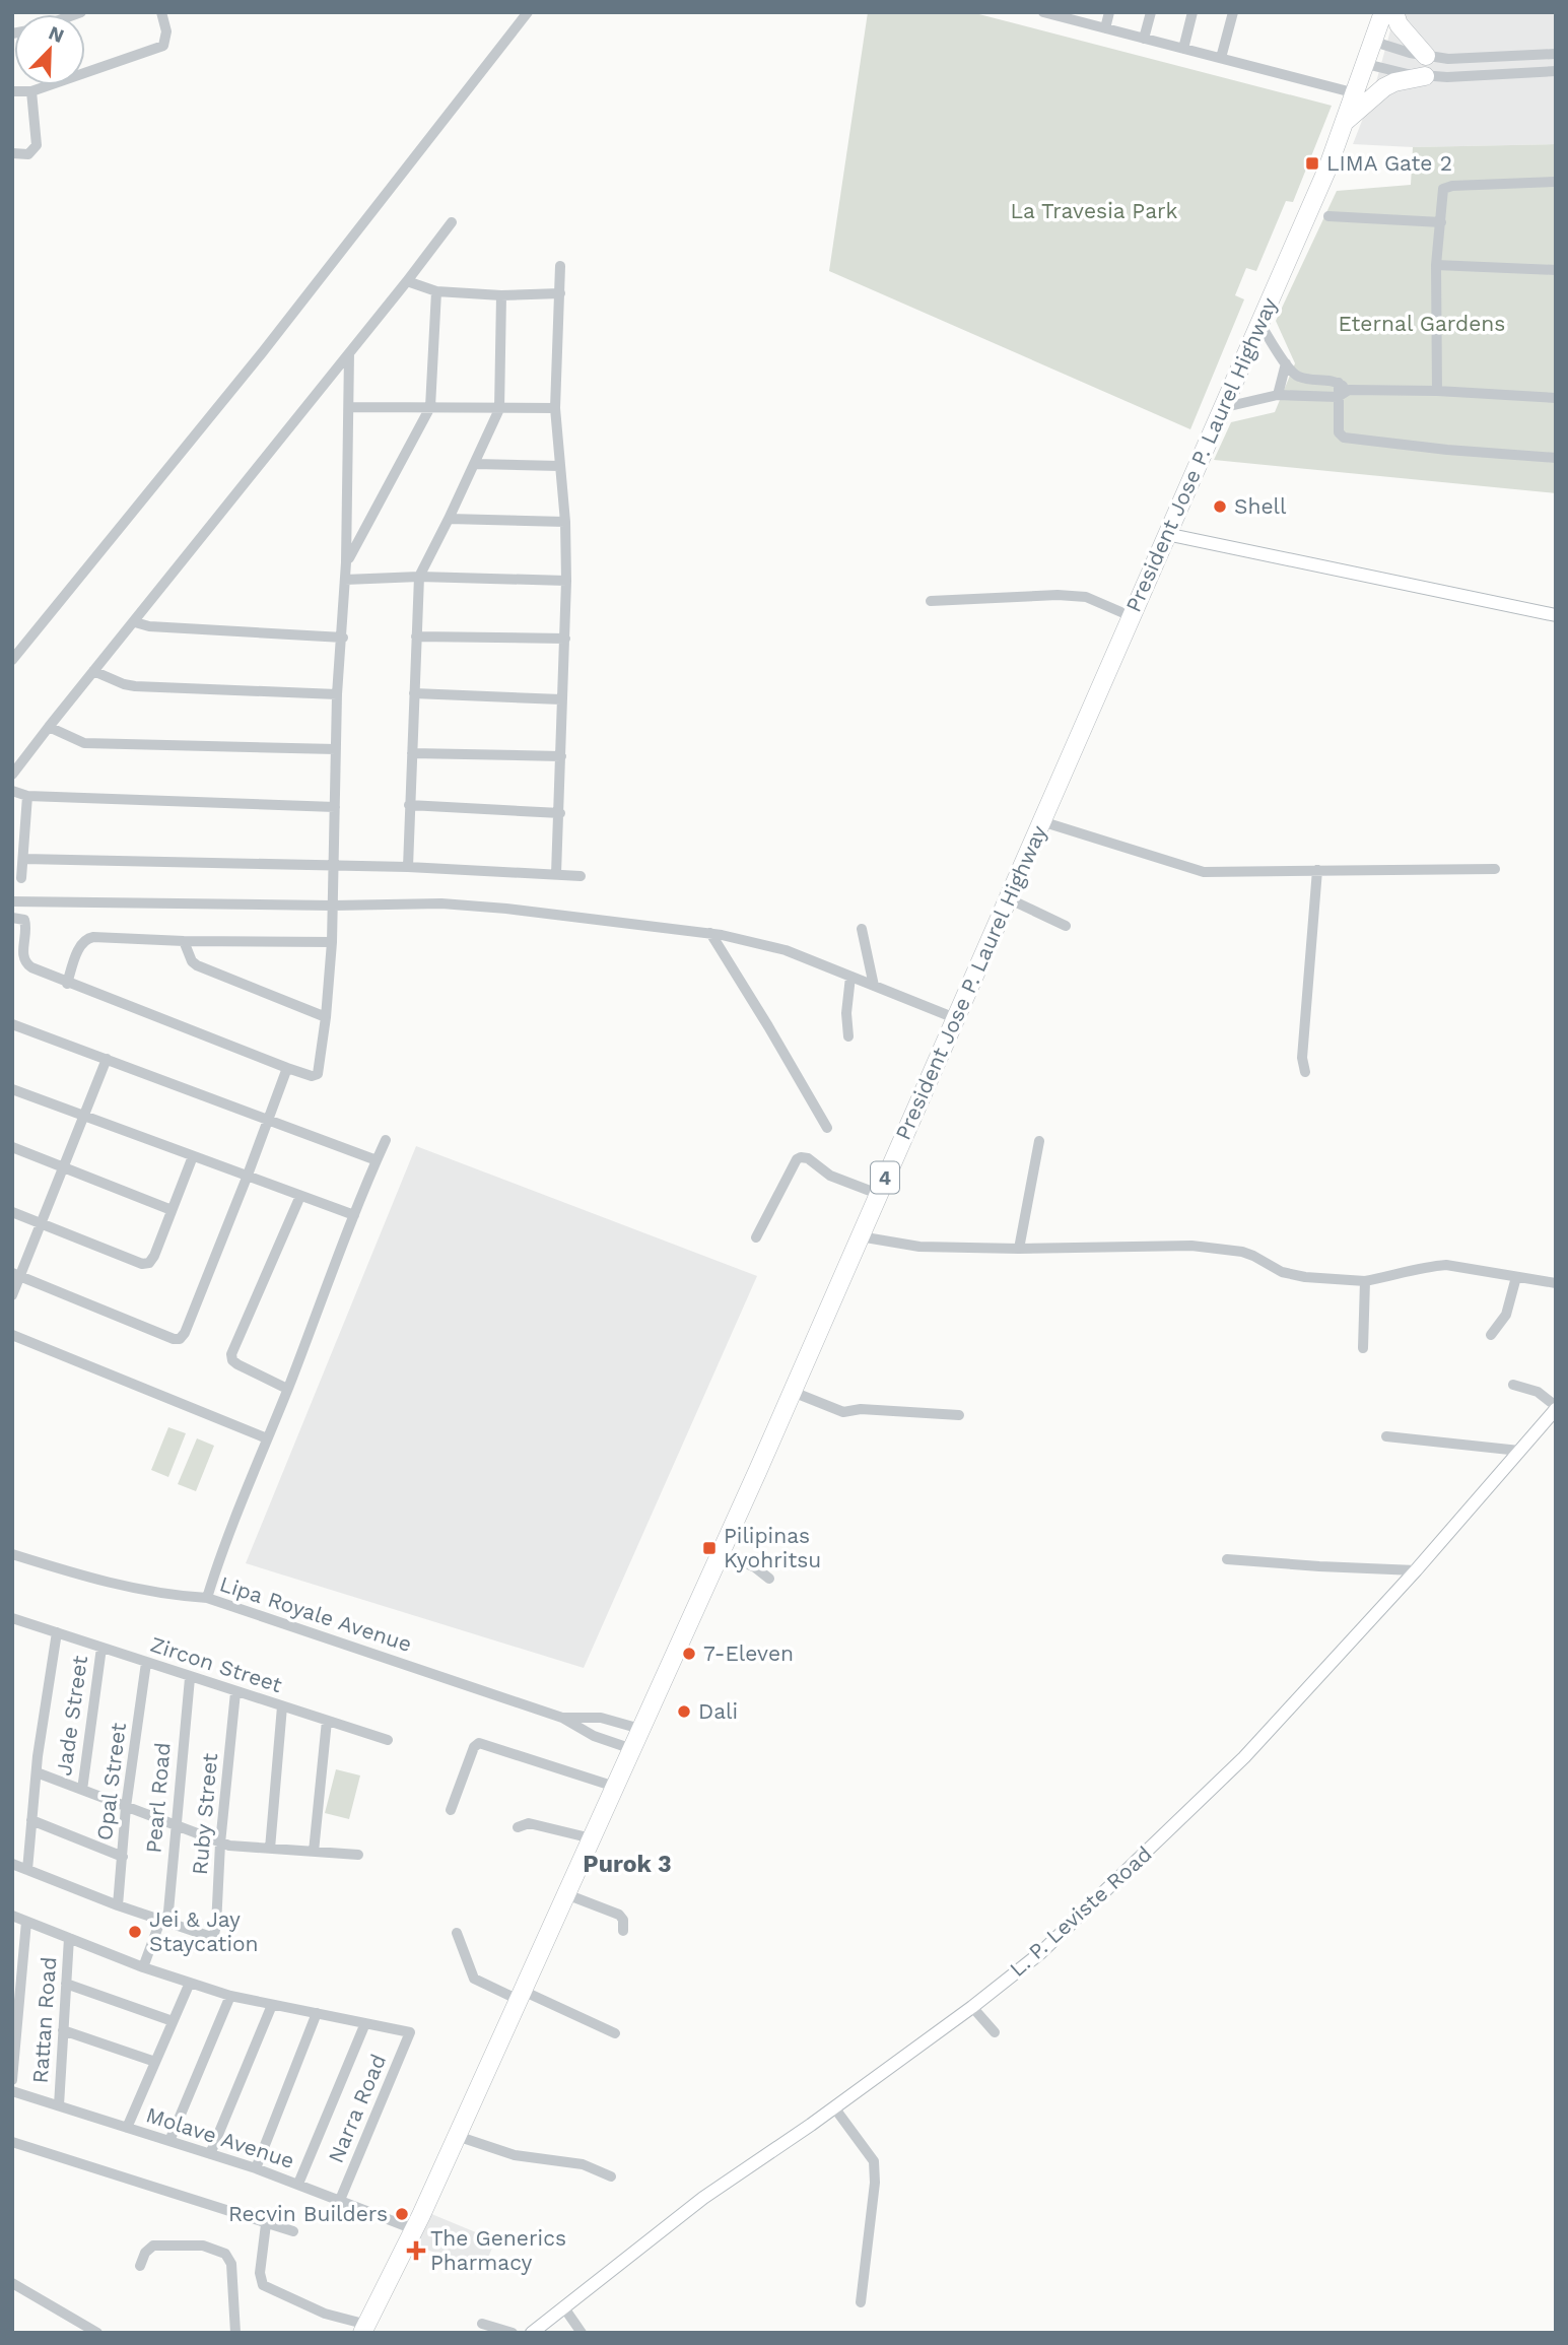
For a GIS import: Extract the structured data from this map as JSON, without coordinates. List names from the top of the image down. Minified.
{"streets":{"highway":["President Jose P. Laurel Highway","4"],"main road":["L. P. Leviste Road"],"street":["Lipa Royale Avenue","Zircon Street","Jade Street","Opal Street","Pearl Road","Ruby Street","Rattan Road","Narra Road","Molave Avenue"]},"crossings":[["President Jose P. Laurel Highway","Lipa Royale Avenue"],["President Jose P. Laurel Highway","Molave Avenue"],["Zircon Street","Jade Street"],["Zircon Street","Opal Street"],["Zircon Street","Pearl Road"],["Zircon Street","Ruby Street"],["Rattan Road","Molave Avenue"],["Narra Road","Molave Avenue"]],"districts":["Purok 3"],"parks":["La Travesia Park","Eternal Gardens"],"places":{"transit":["LIMA Gate 2","Pilipinas Kyohritsu"],"other":["Shell","7-Eleven","Dali","Jei & Jay Staycation","Recvin Builders"],"health":["The Generics Pharmacy"]},"north":"top right"}
